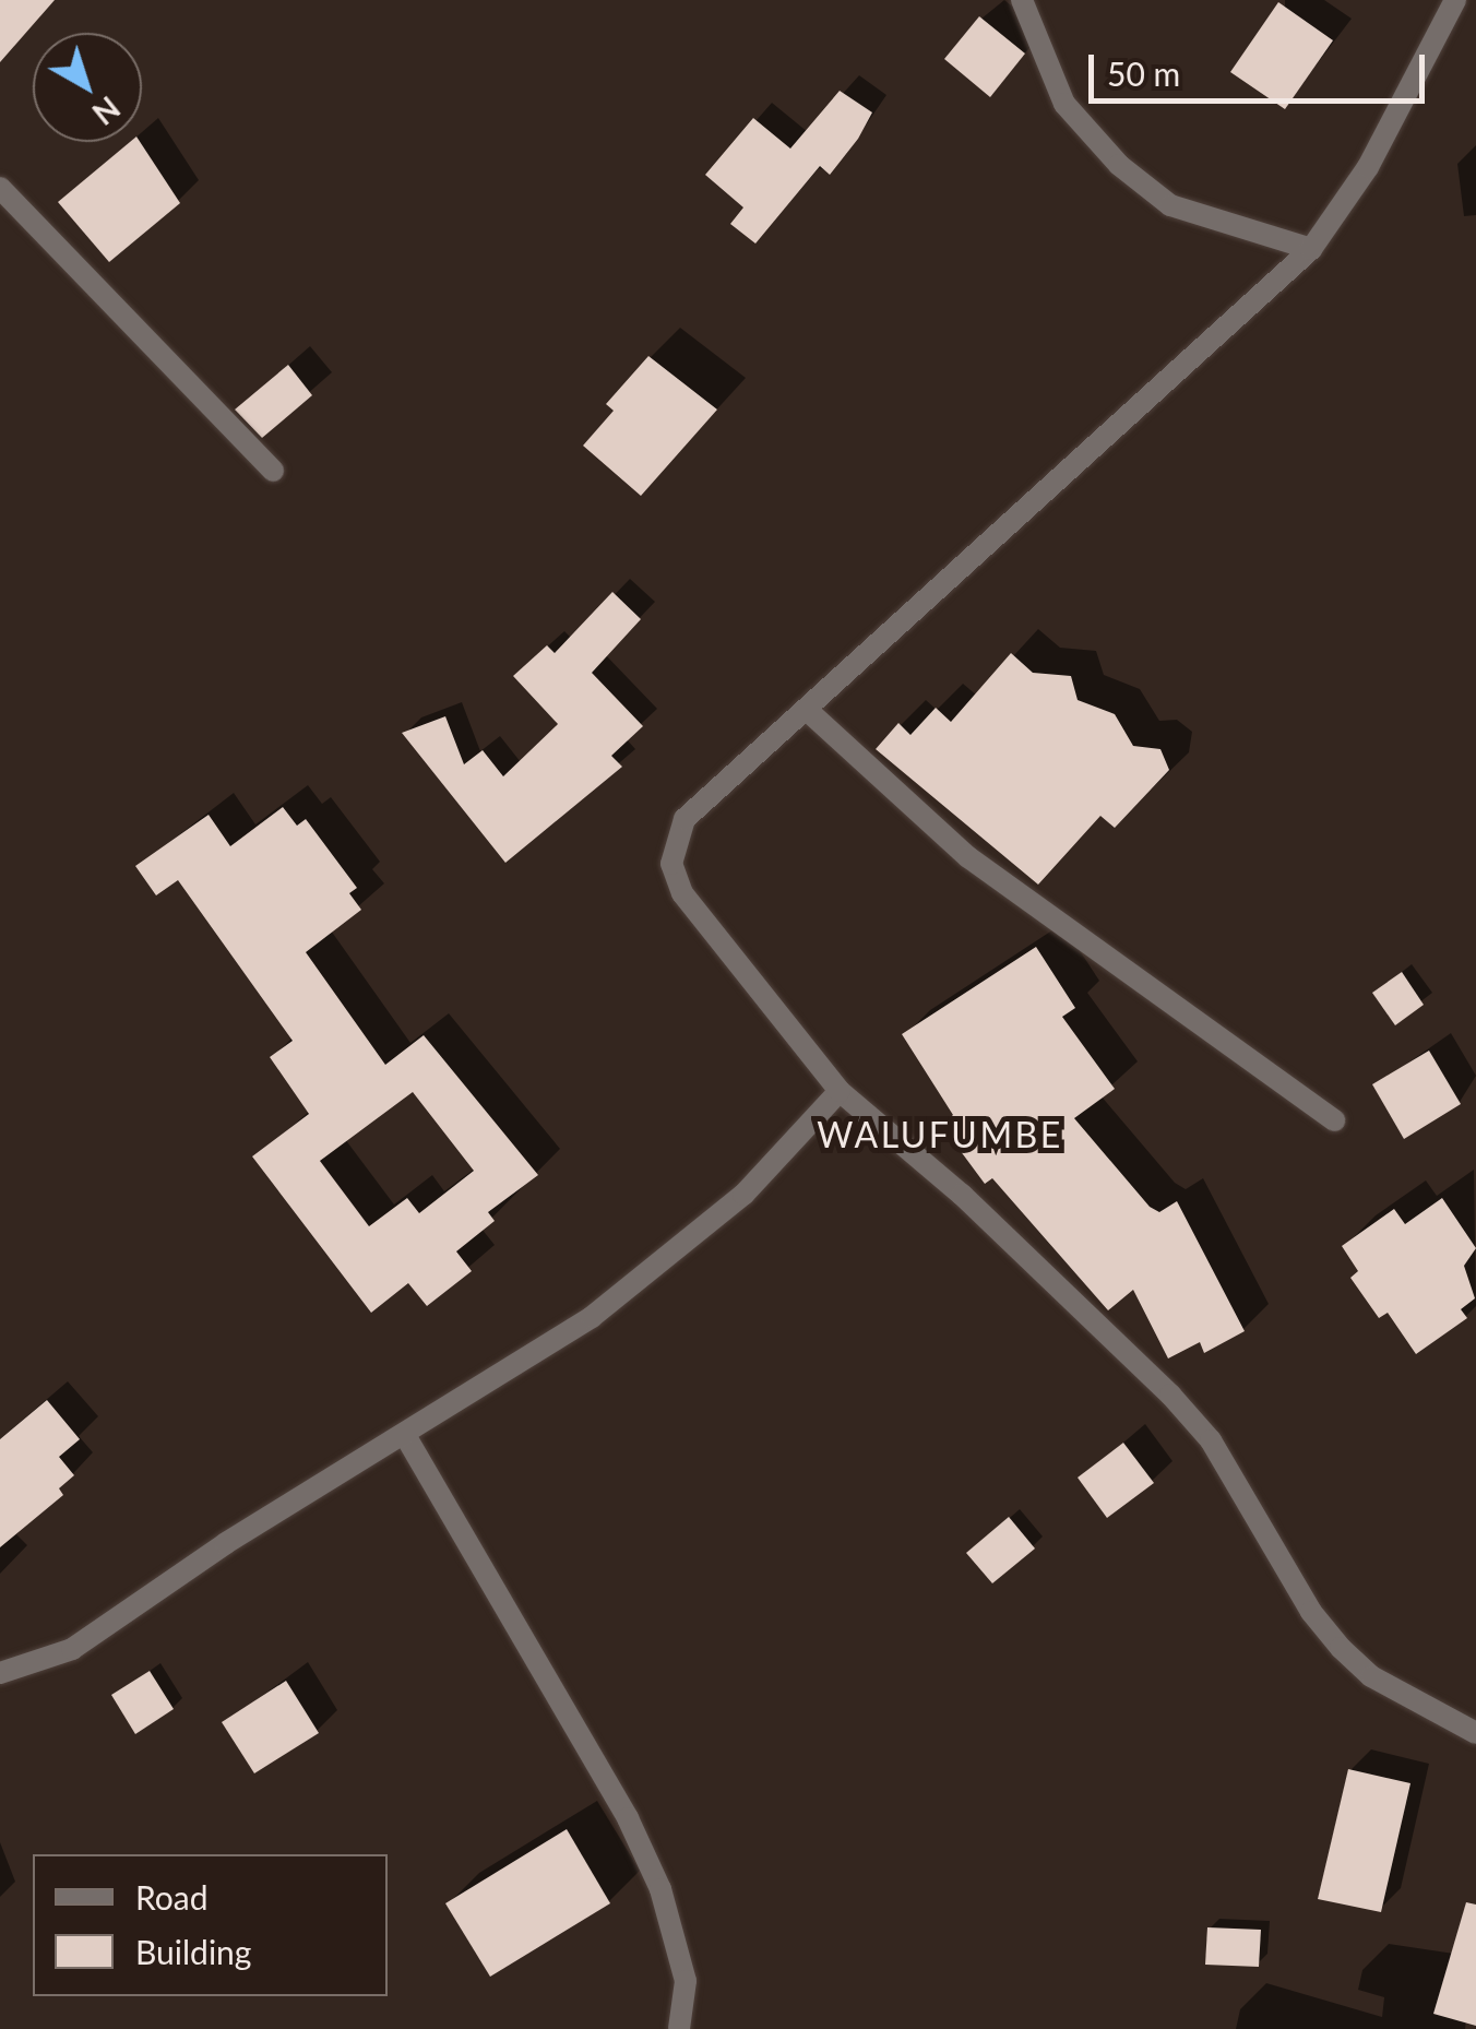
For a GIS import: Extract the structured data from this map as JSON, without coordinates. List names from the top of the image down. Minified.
{"districts":["WALUFUMBE"],"legend":["Road","Building"],"scale_bar":"50 m","north":"bottom right"}
